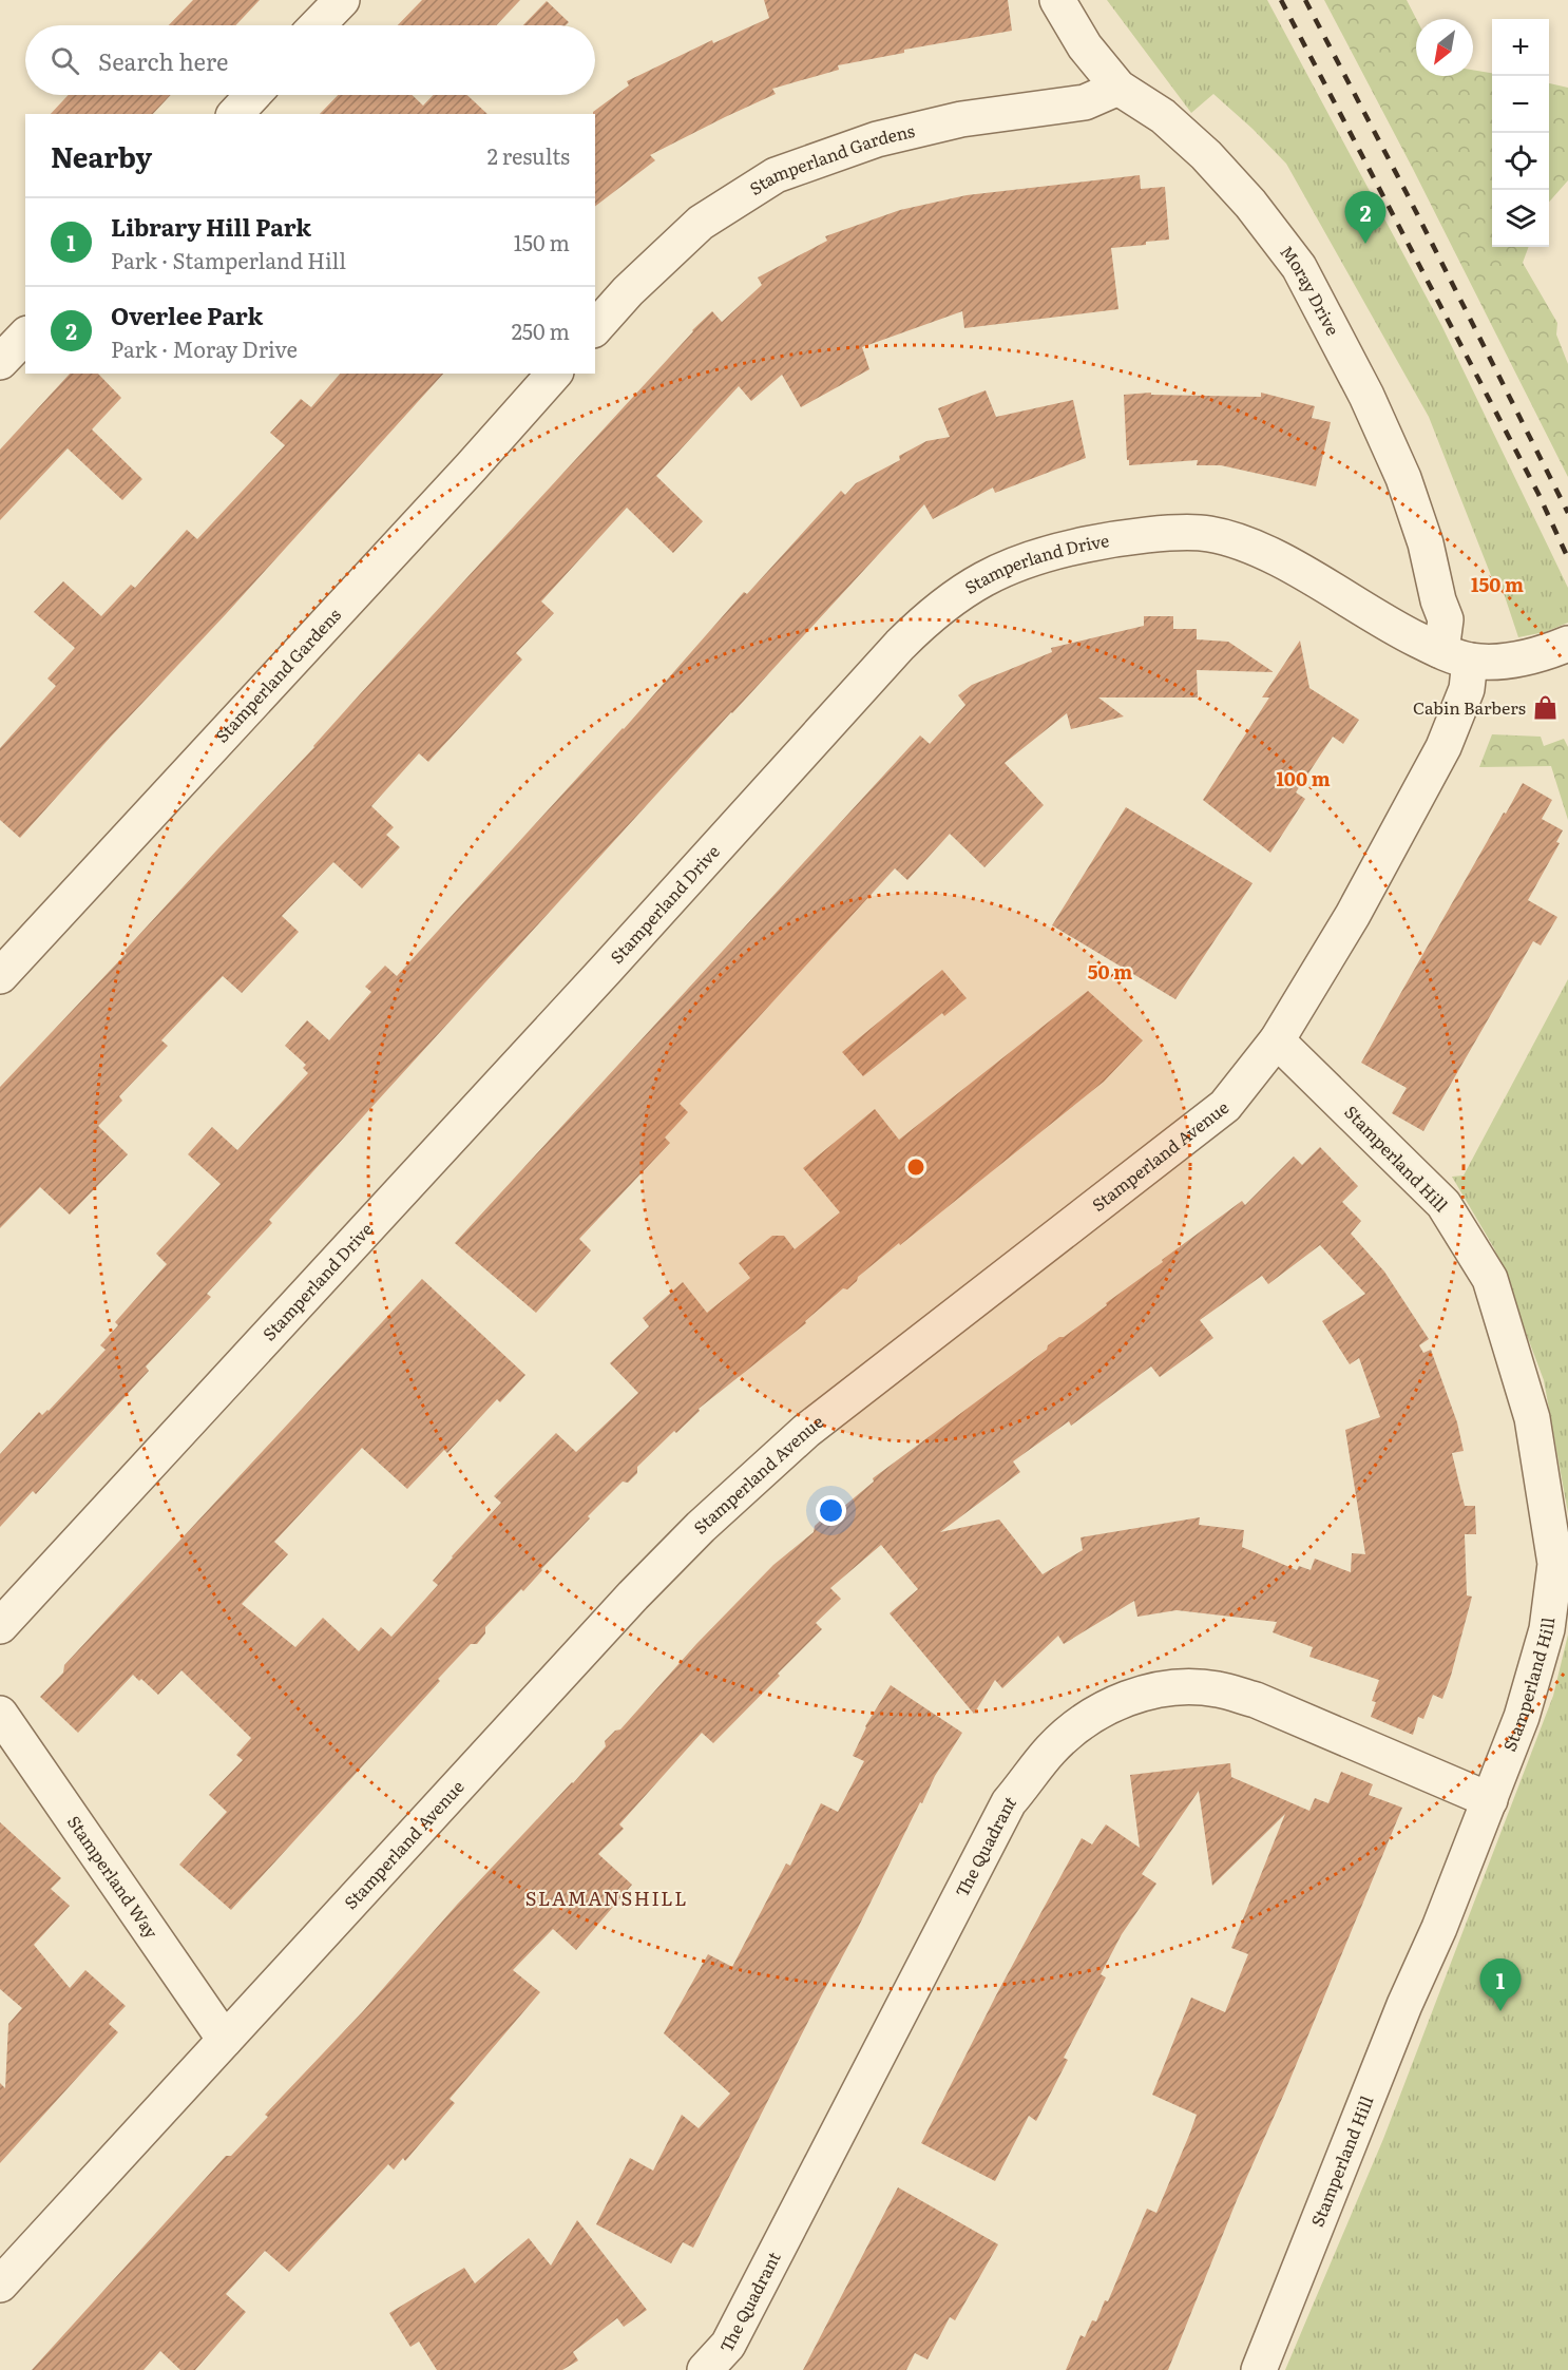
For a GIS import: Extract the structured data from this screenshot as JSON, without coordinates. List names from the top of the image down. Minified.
{"streets":{"street":["Stamperland Gardens","Moray Drive","Stamperland Drive","Stamperland Avenue","Stamperland Hill","The Quadrant","Stamperland Way"]},"crossings":[["Stamperland Gardens","Moray Drive"],["Moray Drive","Stamperland Drive"],["Moray Drive","Stamperland Avenue"],["Stamperland Drive","Stamperland Avenue"],["Stamperland Avenue","Stamperland Hill"],["Stamperland Avenue","Stamperland Way"],["Stamperland Hill","The Quadrant"]],"districts":["SLAMANSHILL"],"places":{"shop":["Cabin Barbers"]},"north":"bottom left","page":{"map_buttons":["+","−"],"search":"Search here","heading":["Nearby","2 results"],"pins":["2","1"],"list":[{"mark":"1","name":"Library Hill Park","note":"Park · Stamperland Hill","value":"150 m"},{"mark":"2","name":"Overlee Park","note":"Park · Moray Drive","value":"250 m"}]},"rings":["150 m","100 m","50 m"]}
